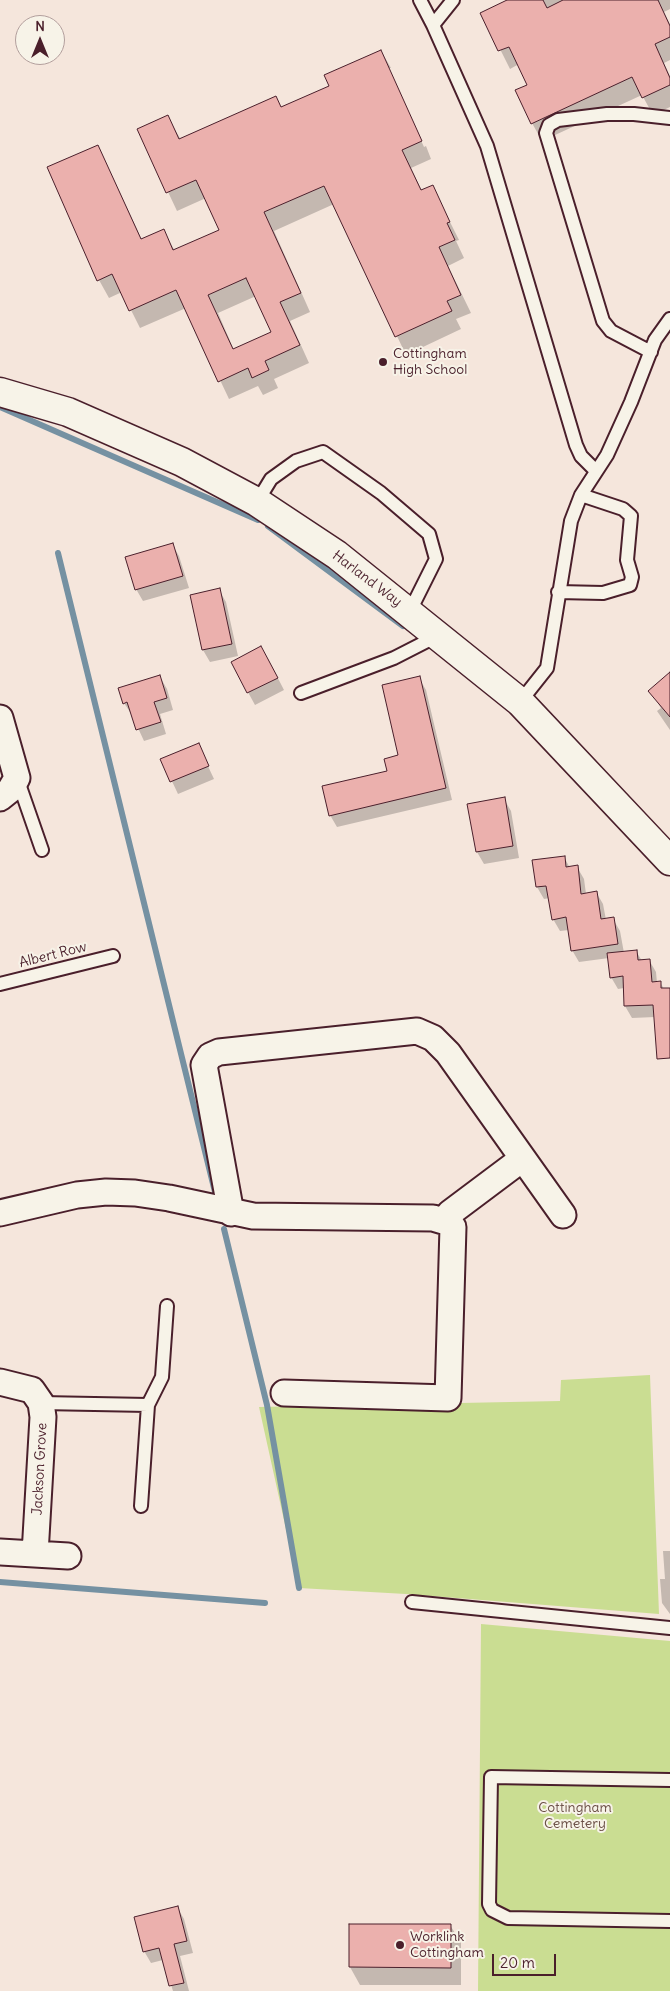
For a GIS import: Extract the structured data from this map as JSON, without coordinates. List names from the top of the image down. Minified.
{"streets":{"main road":["Harland Way"],"street":["Jackson Grove"],"lane":["Albert Row"]},"parks":["Cottingham Cemetery"],"places":["Cottingham High School","Worklink Cottingham"],"scale_bar":"20 m","north":"top"}
